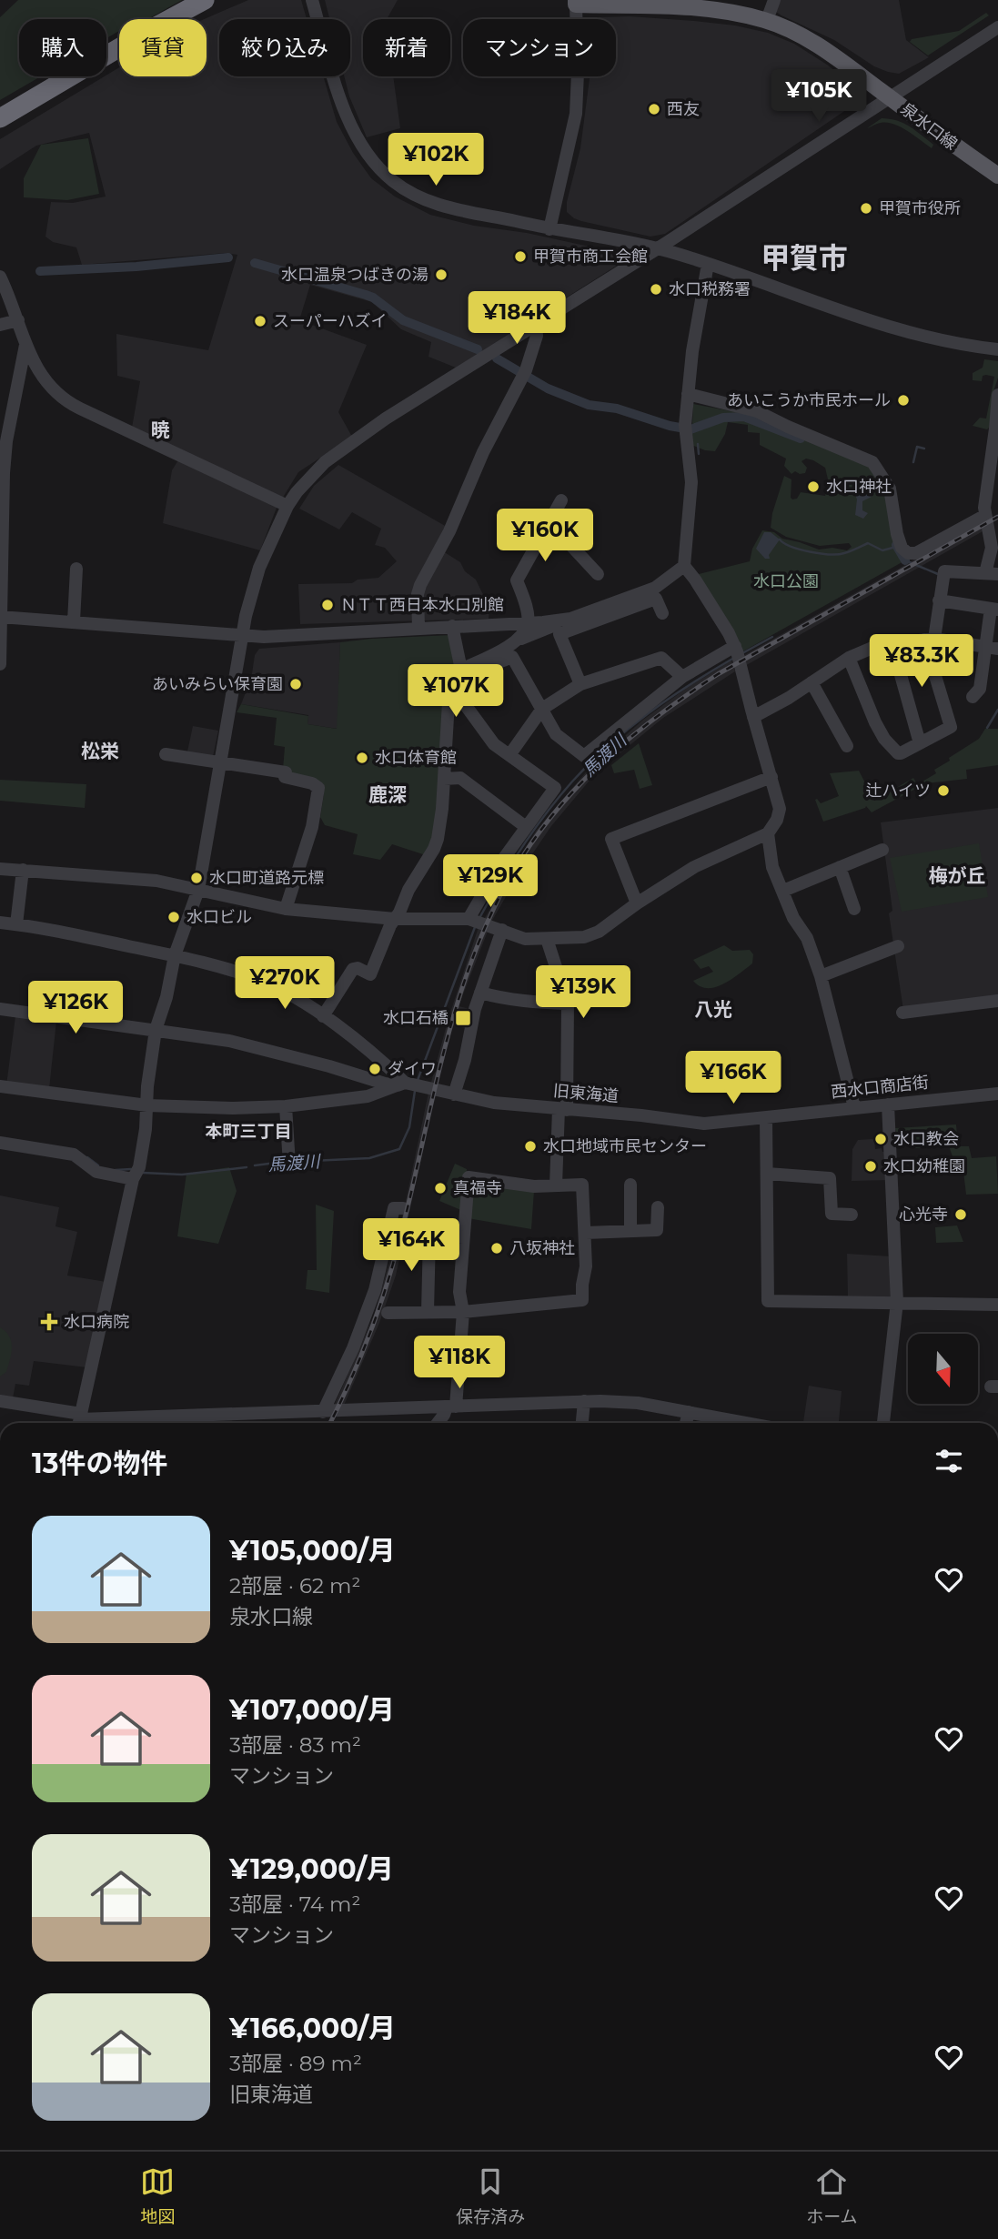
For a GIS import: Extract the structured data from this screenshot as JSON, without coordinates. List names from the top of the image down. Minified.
{"streets":{"main road":["泉水口線"],"street":["西水口商店街","旧東海道"]},"crossings":[["西水口商店街","旧東海道"]],"districts":["甲賀市","暁","松栄","鹿深","梅が丘","八光","本町三丁目"],"water":["馬渡川"],"parks":["水口公園"],"places":{"other":["西友","甲賀市役所","甲賀市商工会館","水口温泉つばきの湯","水口税務署","スーパーハズイ","あいこうか市民ホール","水口神社","ＮＴＴ西日本水口別館","あいみらい保育園","水口体育館","辻ハイツ","水口町道路元標","水口ビル","ダイワ","水口教会","水口地域市民センター","水口幼稚園","真福寺","心光寺","八坂神社"],"transit":["水口石橋"],"health":["水口病院"]},"north":"bottom","page":{"chip":["購入","賃貸","絞り込み","新着","マンション"],"price":["¥105K","¥102K","¥184K","¥160K","¥83.3K","¥107K","¥129K","¥270K","¥139K","¥126K","¥166K","¥164K","¥118K"],"heading":"13件の物件","list":[{"name":"¥105,000/月","note":"2部屋 · 62 m² · 泉水口線"},{"name":"¥107,000/月","note":"3部屋 · 83 m² · マンション"},{"name":"¥129,000/月","note":"3部屋 · 74 m² · マンション"},{"name":"¥166,000/月","note":"3部屋 · 89 m² · 旧東海道"}],"tabs":["地図","保存済み","ホーム"]}}
